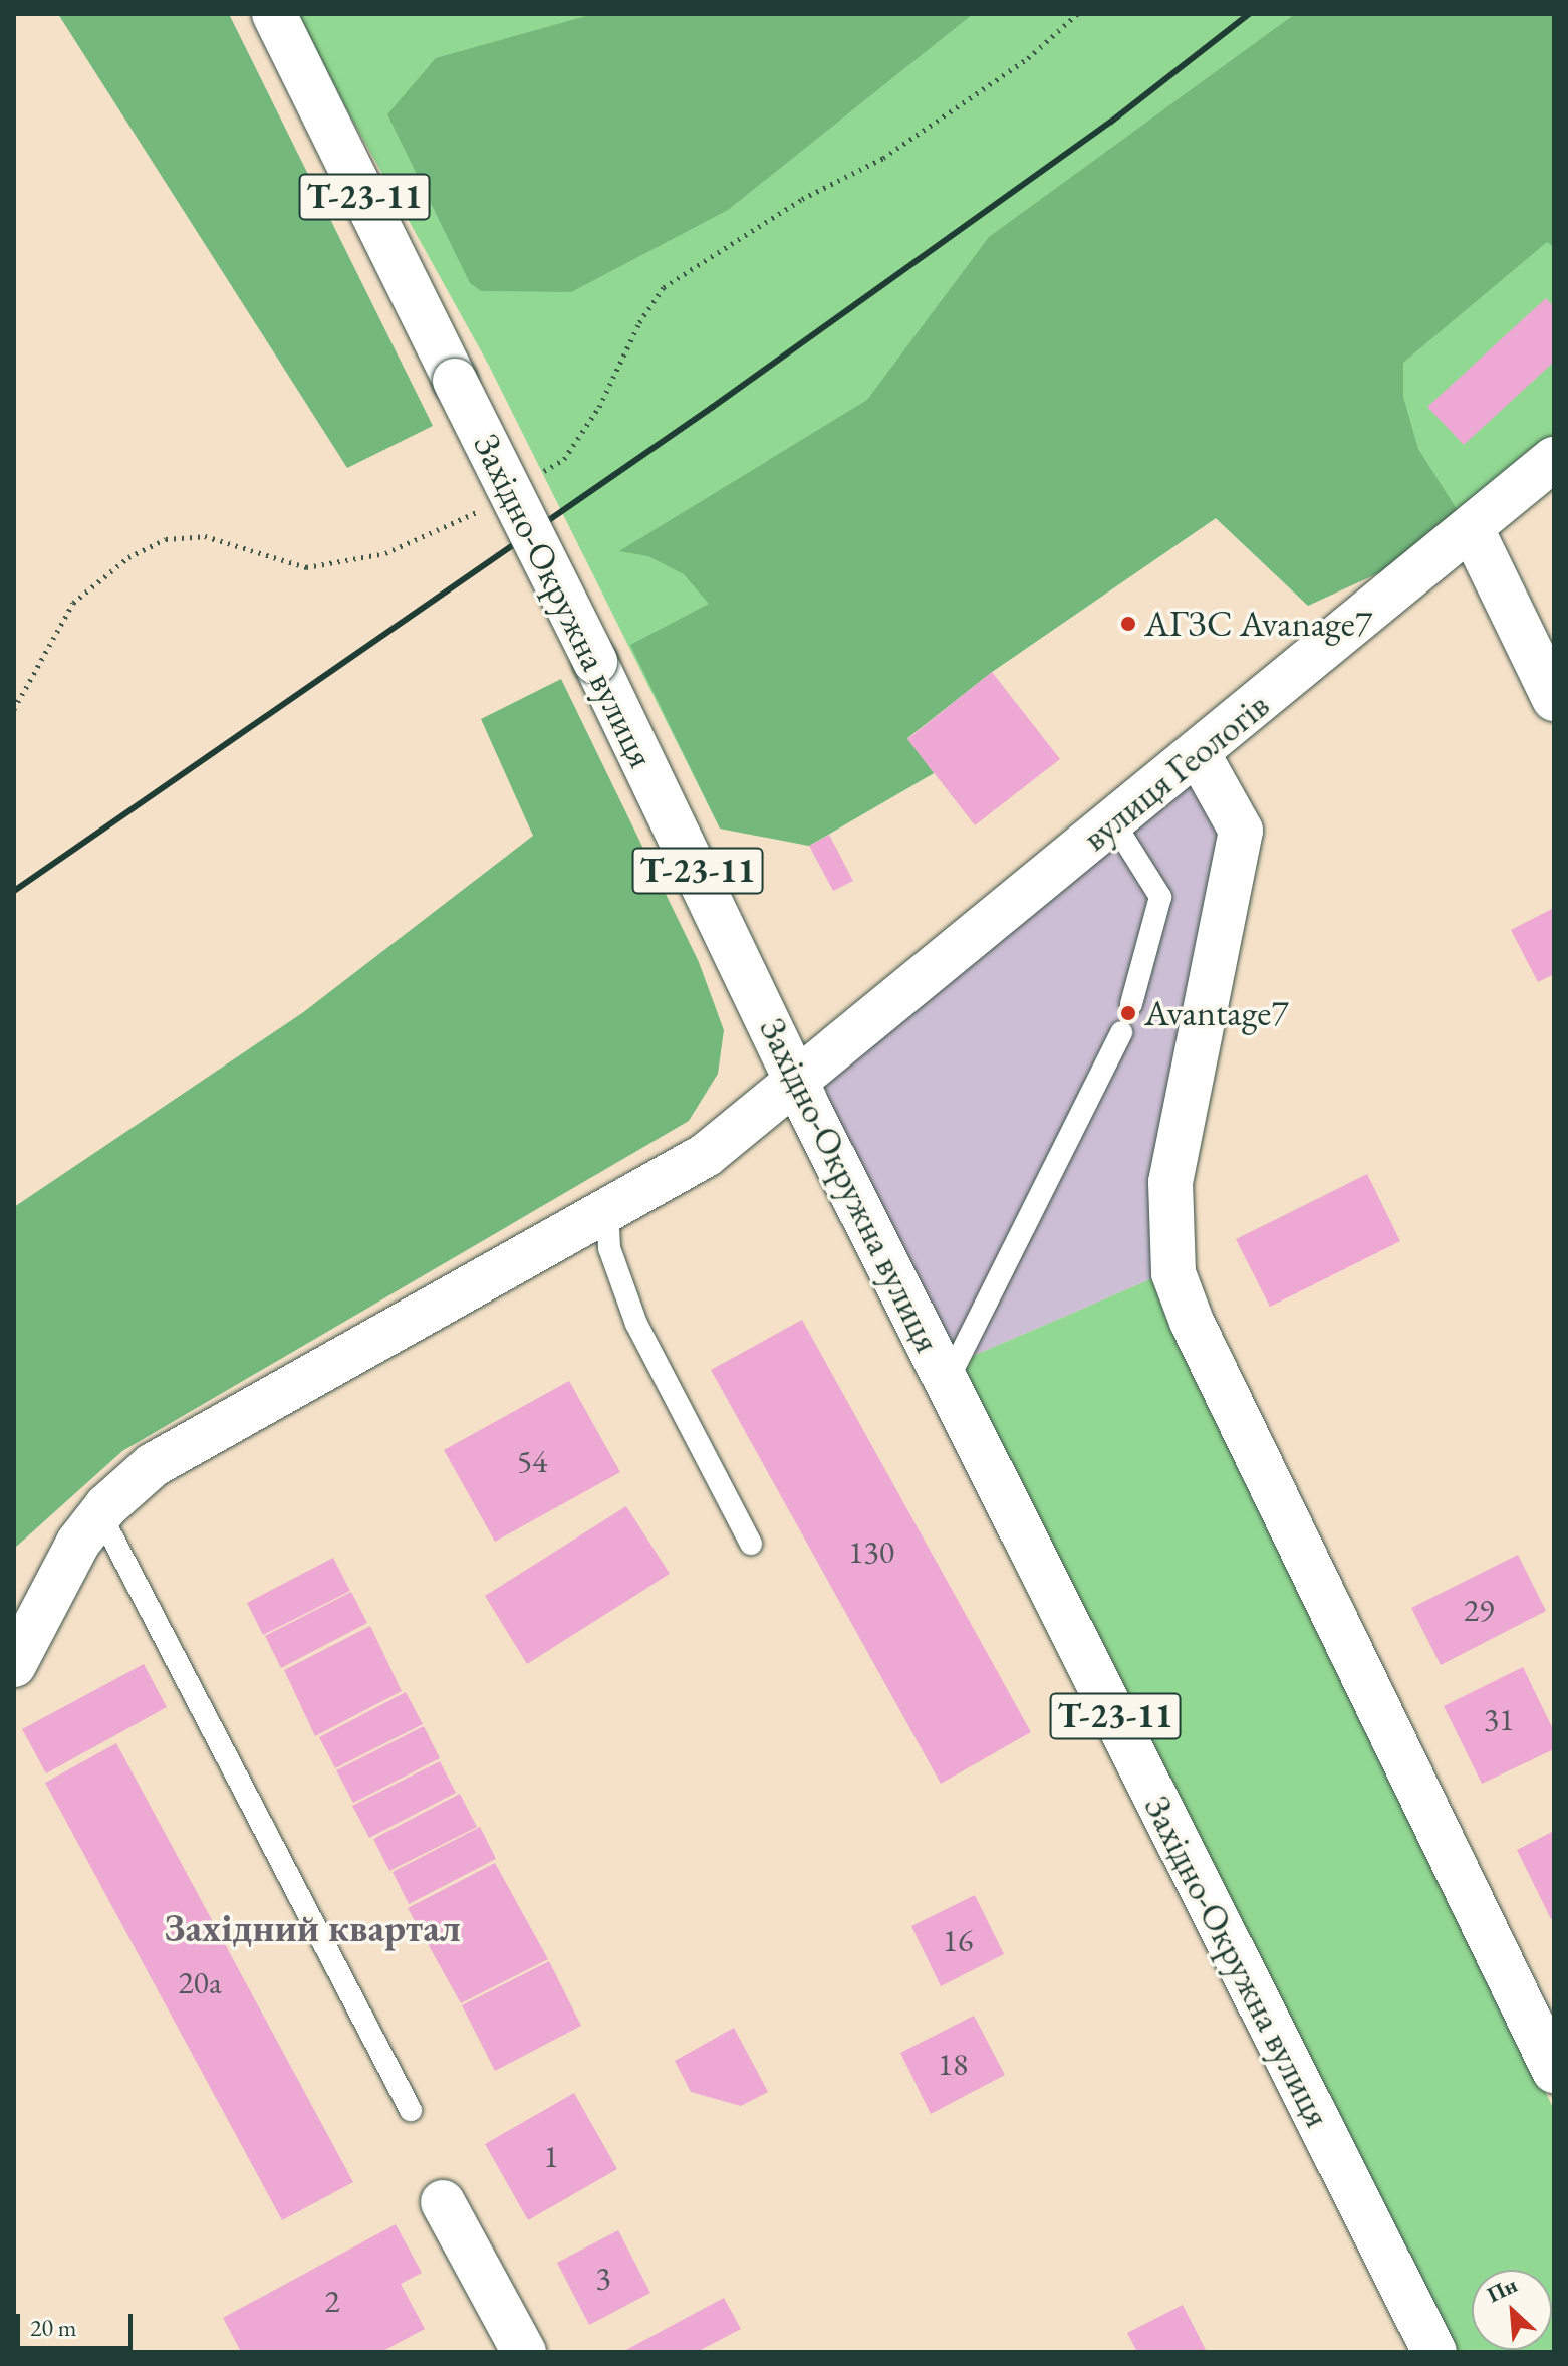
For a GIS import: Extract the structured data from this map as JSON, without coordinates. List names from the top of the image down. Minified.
{"streets":{"street":["Т-23-11","Західно-Окружна вулиця","вулиця Геологів"]},"crossings":[["Західно-Окружна вулиця","вулиця Геологів"]],"districts":["Західний квартал"],"places":["АГЗС Avanage7","Avantage7"],"house_numbers":["54","130","29","31","16","20а","18","1","3","2"],"scale_bar":"20 m","north":"top left"}
